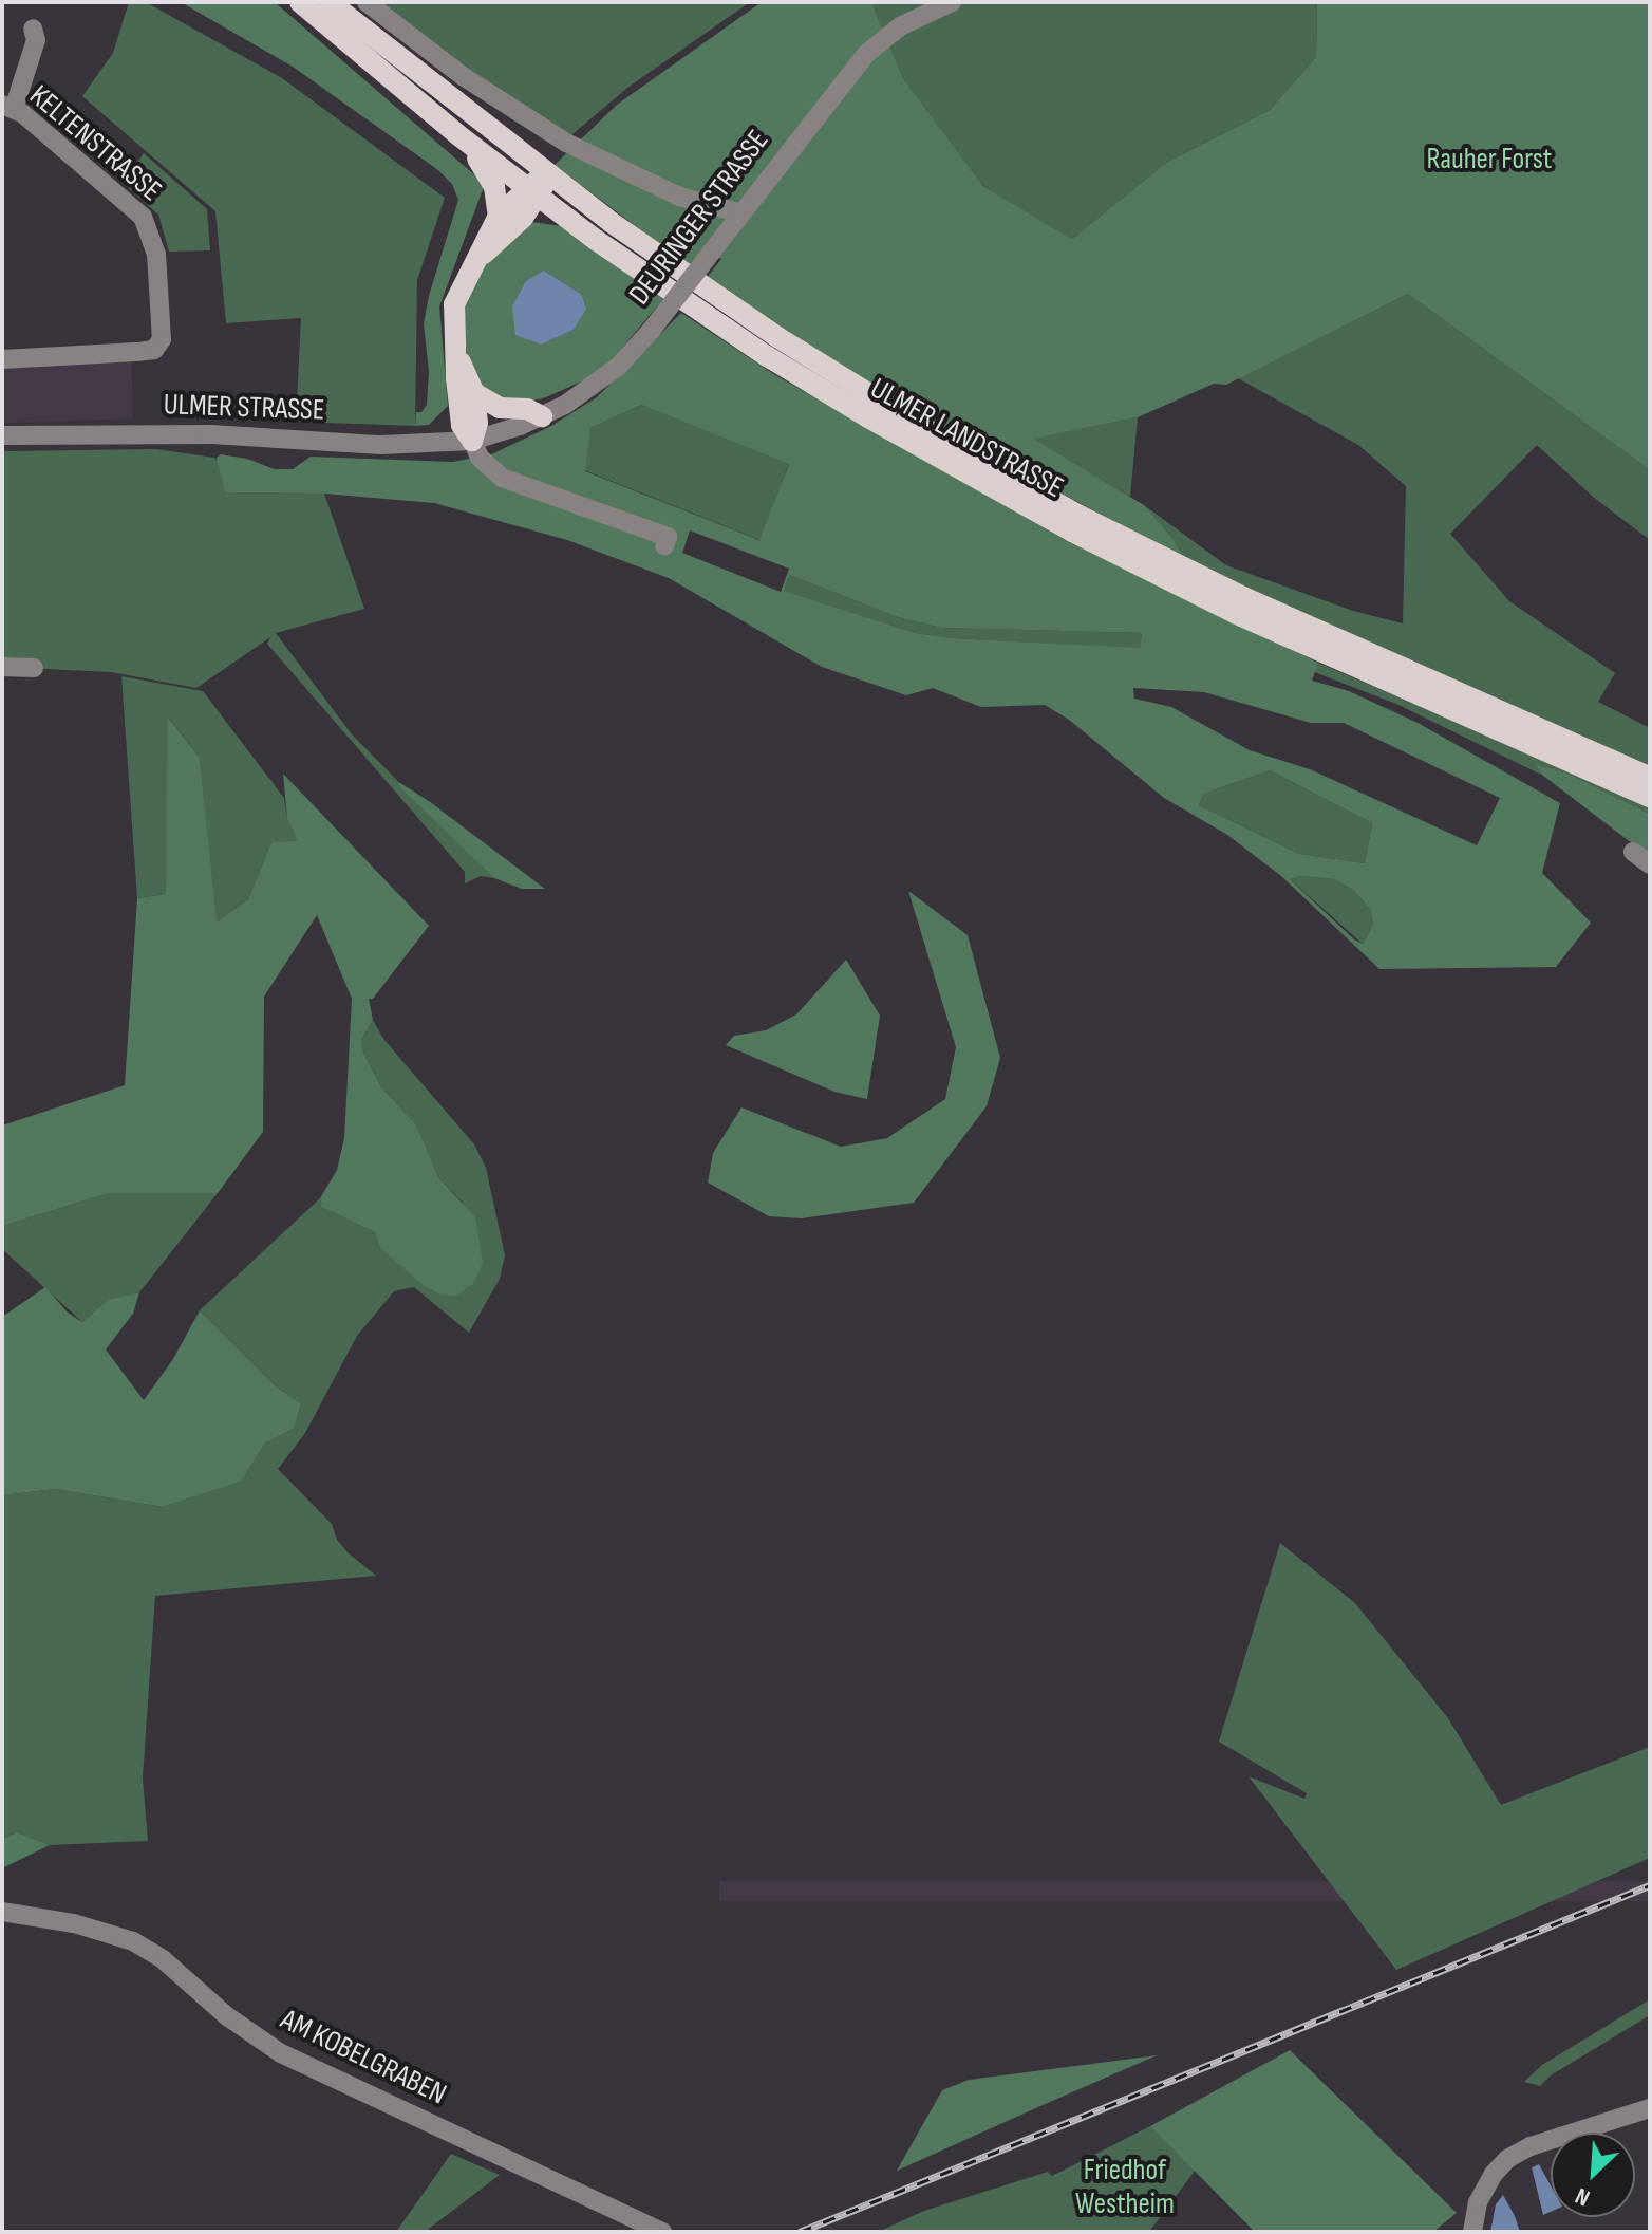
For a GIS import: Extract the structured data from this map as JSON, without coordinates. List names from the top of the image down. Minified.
{"streets":{"main road":["ULMER LANDSTRASSE"],"street":["KELTENSTRASSE","DEURINGER STRASSE","ULMER STRASSE","AM KOBELGRABEN"]},"crossings":[["DEURINGER STRASSE","ULMER STRASSE"]],"parks":["Rauher Forst","Friedhof Westheim"],"north":"bottom left"}
